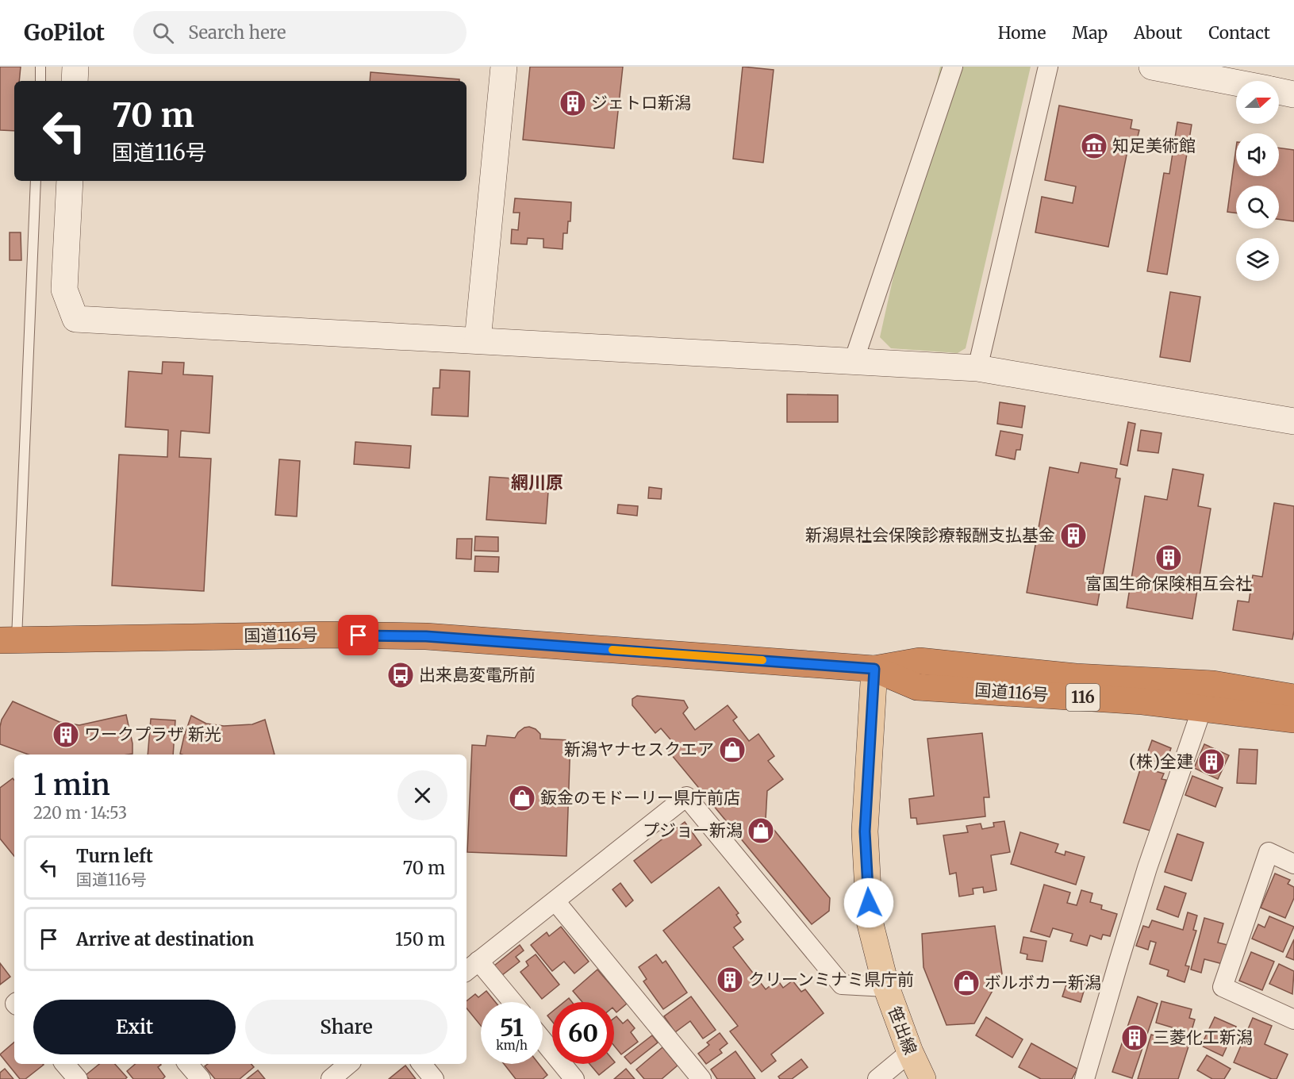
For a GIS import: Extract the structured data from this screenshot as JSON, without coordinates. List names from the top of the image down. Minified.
{"streets":{"highway":["国道116号","116"],"main road":["笹出線"]},"crossings":[["国道116号","笹出線"]],"districts":["網川原"],"places":{"building":["ジェトロ新潟","新潟県社会保険診療報酬支払基金","富国生命保険相互会社","ワークプラザ 新光","(株)全建","クリーンミナミ県庁前","三菱化工新潟"],"museum":["知足美術館"],"bus stop":["出来島変電所前"],"shop":["新潟ヤナセスクエア","鈑金のモドーリー県庁前店","プジョー新潟","ボルボカー新潟"]},"north":"right","page":{"header":"GoPilot","search":"Search here","nav":["Home","Map","About","Contact"],"turn":["70 m","国道116号"],"heading":["1 min","220 m · 14:53"],"list":[{"name":"Turn left","note":"国道116号","value":"70 m"},{"name":"Arrive at destination","value":"150 m"}],"buttons":["Exit","Share"],"speed":"51 km/h","limit":"60"}}
